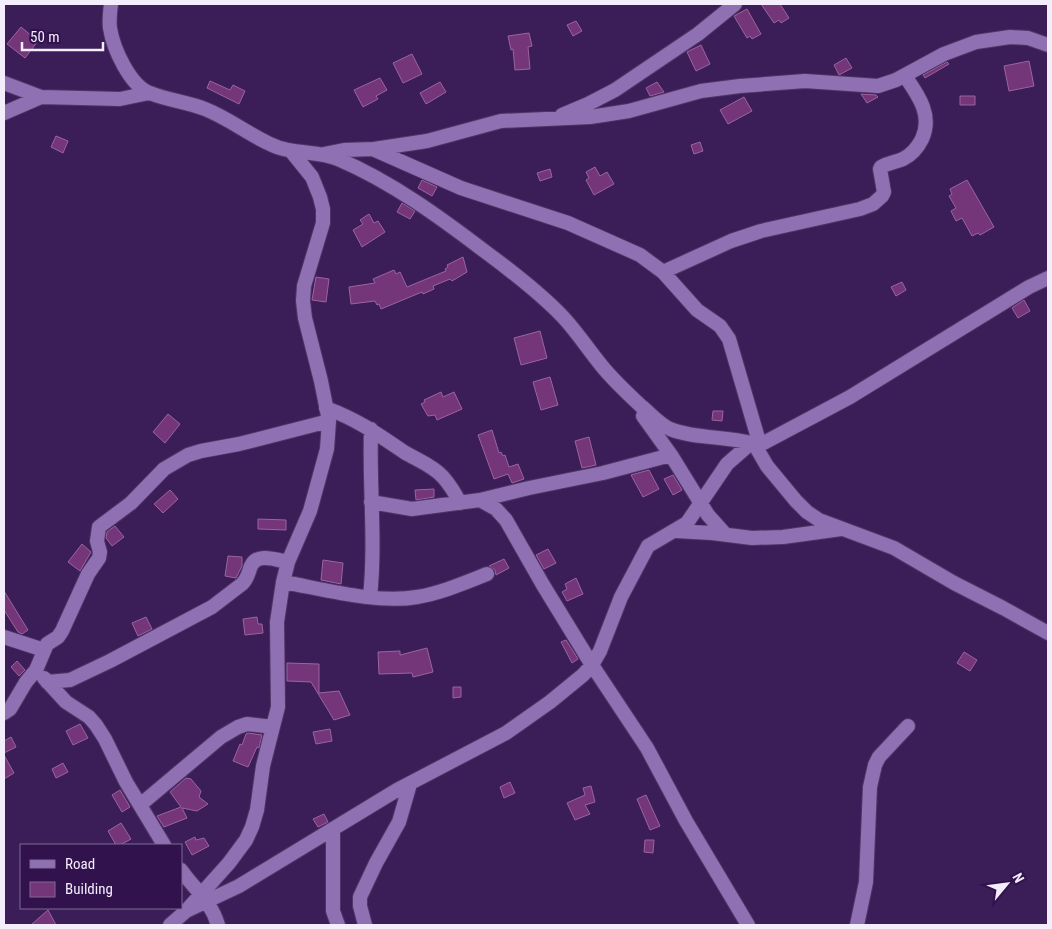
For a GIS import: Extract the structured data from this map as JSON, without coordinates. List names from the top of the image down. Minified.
{"legend":["Road","Building"],"scale_bar":"50 m","north":"top right"}
